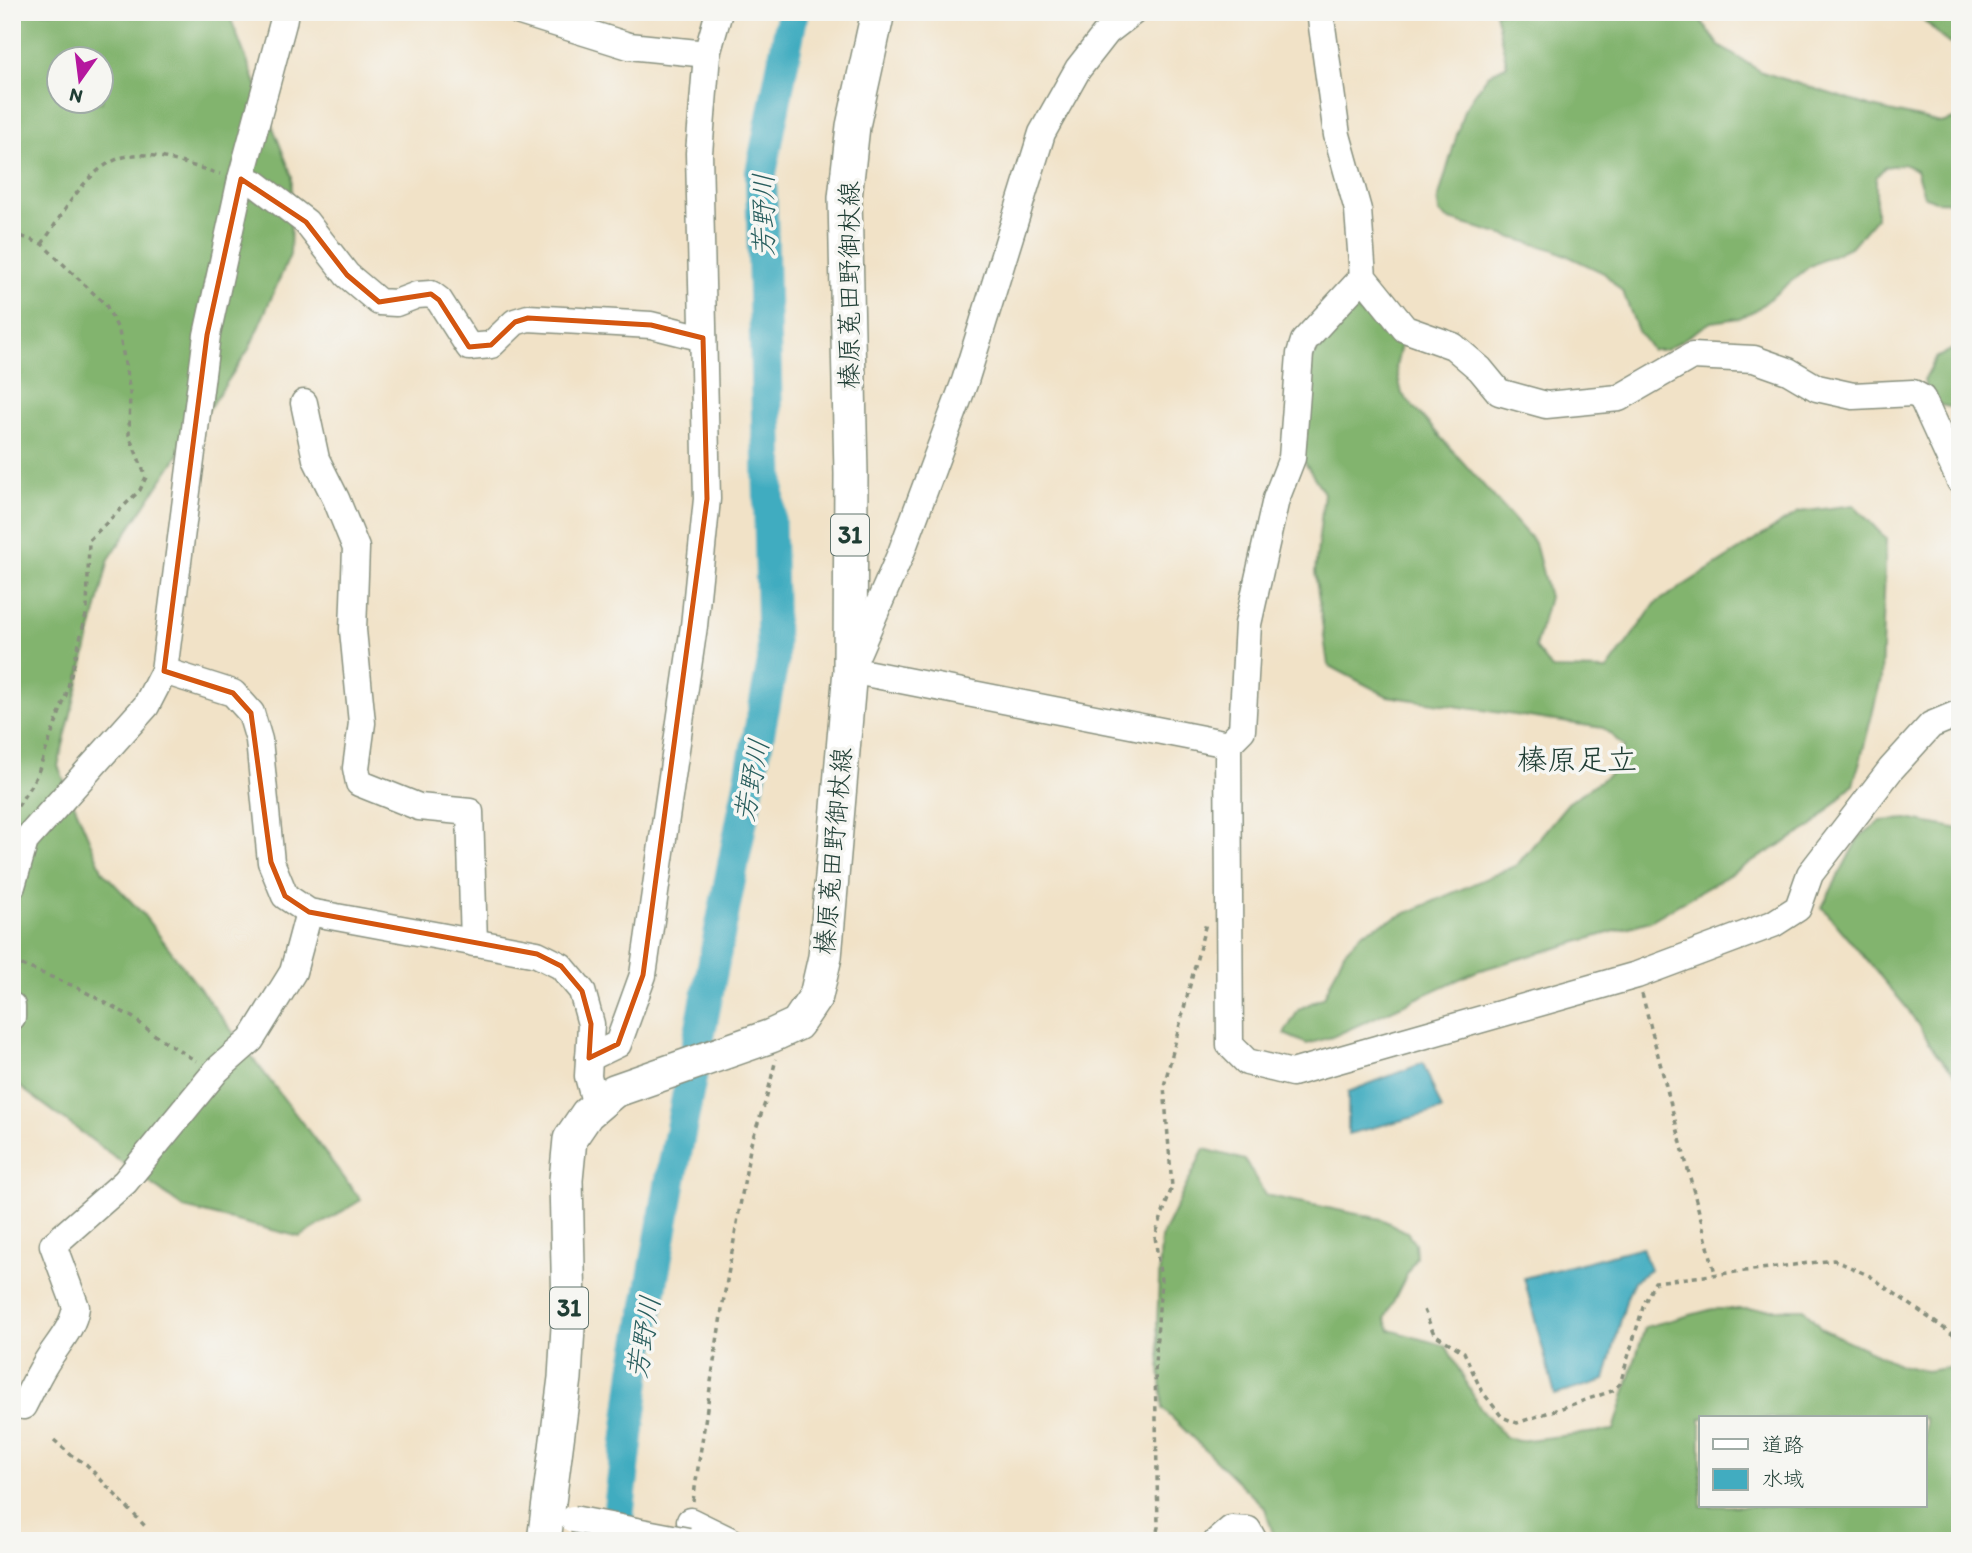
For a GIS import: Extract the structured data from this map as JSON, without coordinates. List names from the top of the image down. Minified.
{"streets":{"main road":["榛原菟田野御杖線","31"]},"crossings":[["榛原菟田野御杖線","31"]],"districts":["榛原足立"],"water":["芳野川"],"legend":["道路","水域"],"north":"bottom"}
